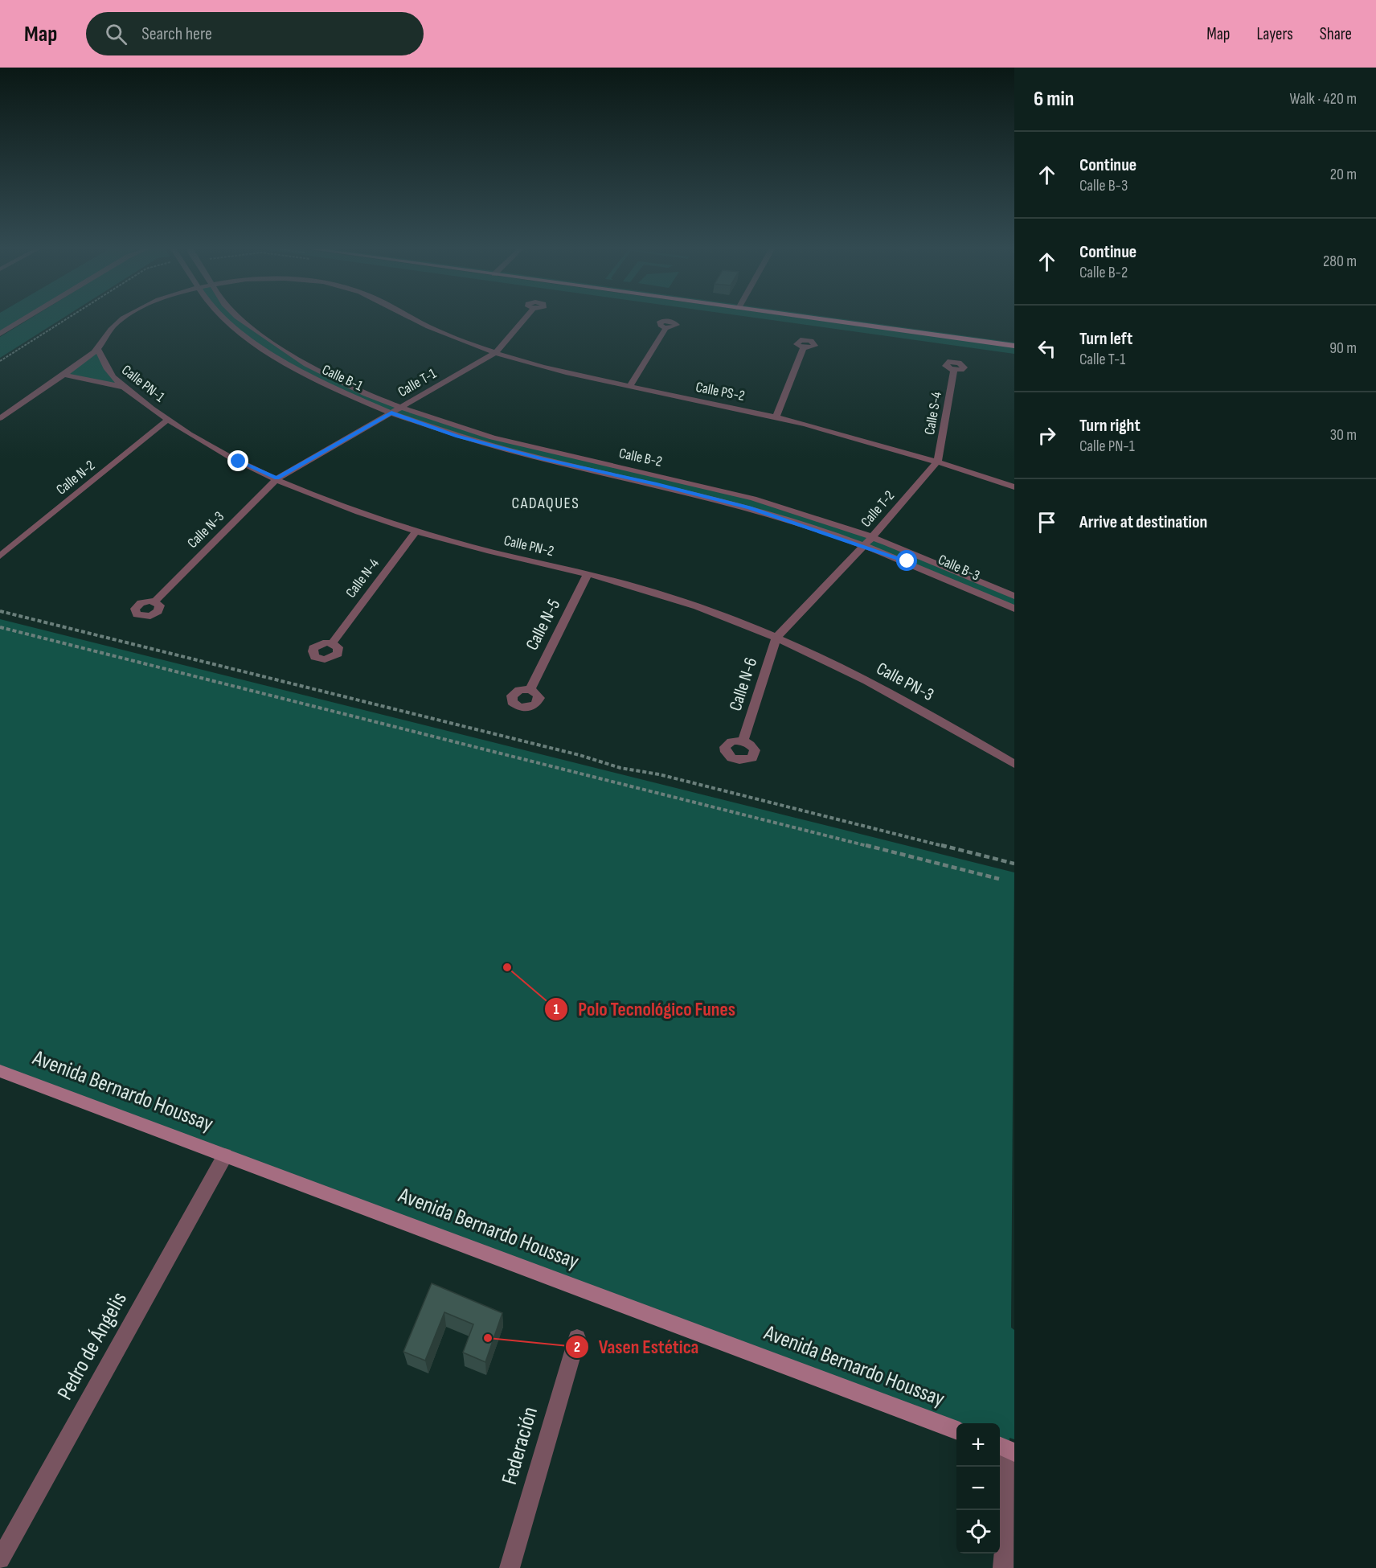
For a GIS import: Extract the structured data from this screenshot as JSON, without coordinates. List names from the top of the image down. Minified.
{"streets":{"main road":["Avenida Bernardo Houssay"],"street":["Calle B-1","Calle T-1","Calle PN-1","Calle PS-2","Calle S-4","Calle B-2","Calle N-2","Calle T-2","Calle N-3","Calle PN-2","Calle B-3","Calle N-4","Calle N-5","Calle PN-3","Calle N-6","Pedro de Ángelis","Federación"]},"crossings":[["Calle B-1","Calle T-1"],["Calle B-1","Calle B-2"],["Calle T-1","Calle PN-1"],["Calle T-1","Calle PS-2"],["Calle T-1","Calle B-2"],["Calle T-1","Calle N-3"],["Calle T-1","Calle PN-2"],["Calle PN-1","Calle N-2"],["Calle PN-1","Calle N-3"],["Calle PN-1","Calle PN-2"],["Calle PS-2","Calle S-4"],["Calle PS-2","Calle T-2"],["Calle S-4","Calle T-2"],["Calle B-2","Calle T-2"],["Calle B-2","Calle B-3"],["Calle T-2","Calle PN-2"],["Calle T-2","Calle B-3"],["Calle T-2","Calle PN-3"],["Calle T-2","Calle N-6"],["Calle N-3","Calle PN-2"],["Calle PN-2","Calle N-4"],["Calle PN-2","Calle N-5"],["Calle PN-2","Calle PN-3"],["Calle PN-2","Calle N-6"],["Calle PN-3","Calle N-6"],["Avenida Bernardo Houssay","Pedro de Ángelis"]],"districts":["CADAQUES"],"places":["Polo Tecnológico Funes","Vasen Estética"],"page":{"header":"Map","search":"Search here","nav":["Map","Layers","Share"],"heading":["6 min","Walk · 420 m"],"list":[["Continue","Calle B-3","20 m"],["Continue","Calle B-2","280 m"],["Turn left","Calle T-1","90 m"],["Turn right","Calle PN-1","30 m"],"Arrive at destination"],"map_buttons":["+","−"]}}
